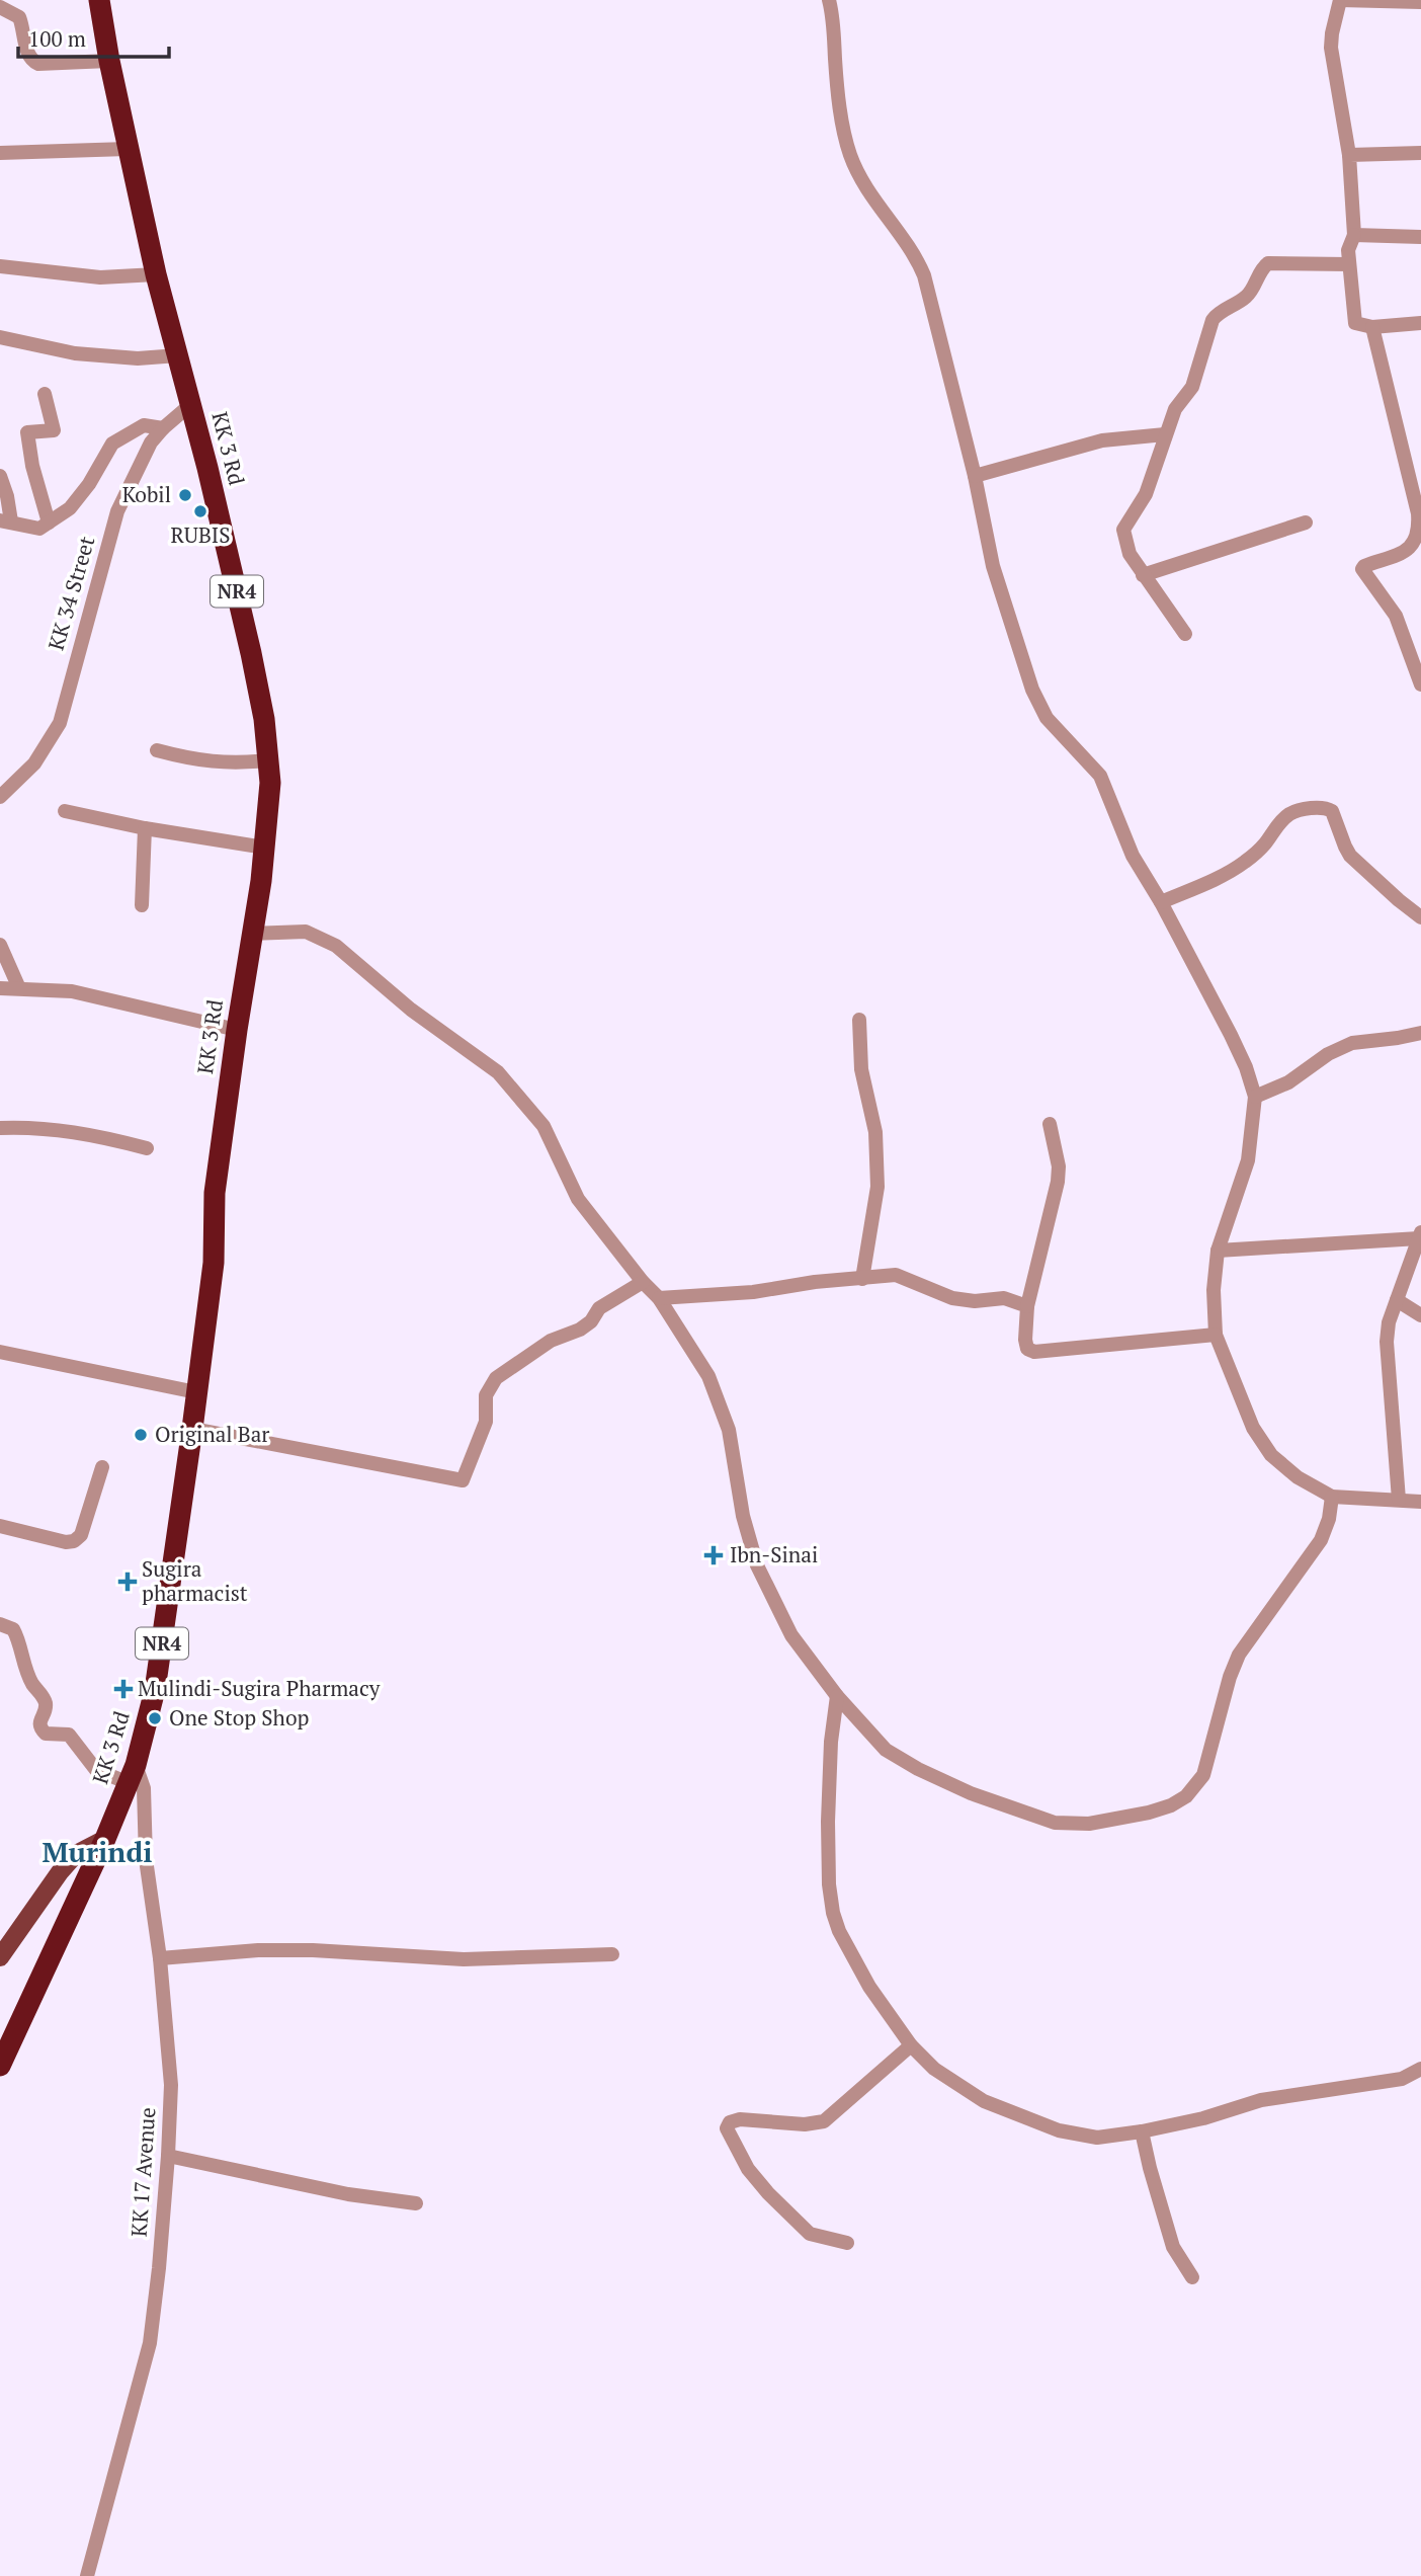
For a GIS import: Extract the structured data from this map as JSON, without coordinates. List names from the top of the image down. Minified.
{"streets":{"highway":["KK 3 Rd","NR4"],"street":["KK 34 Street","KK 17 Avenue"]},"crossings":[["KK 3 Rd","KK 34 Street"],["KK 3 Rd","KK 17 Avenue"]],"districts":["Murindi"],"places":{"other":["Kobil","RUBIS","Original Bar","One Stop Shop"],"health":["Ibn-Sinai","Sugira pharmacist","Mulindi-Sugira Pharmacy"]},"scale_bar":"100 m"}
